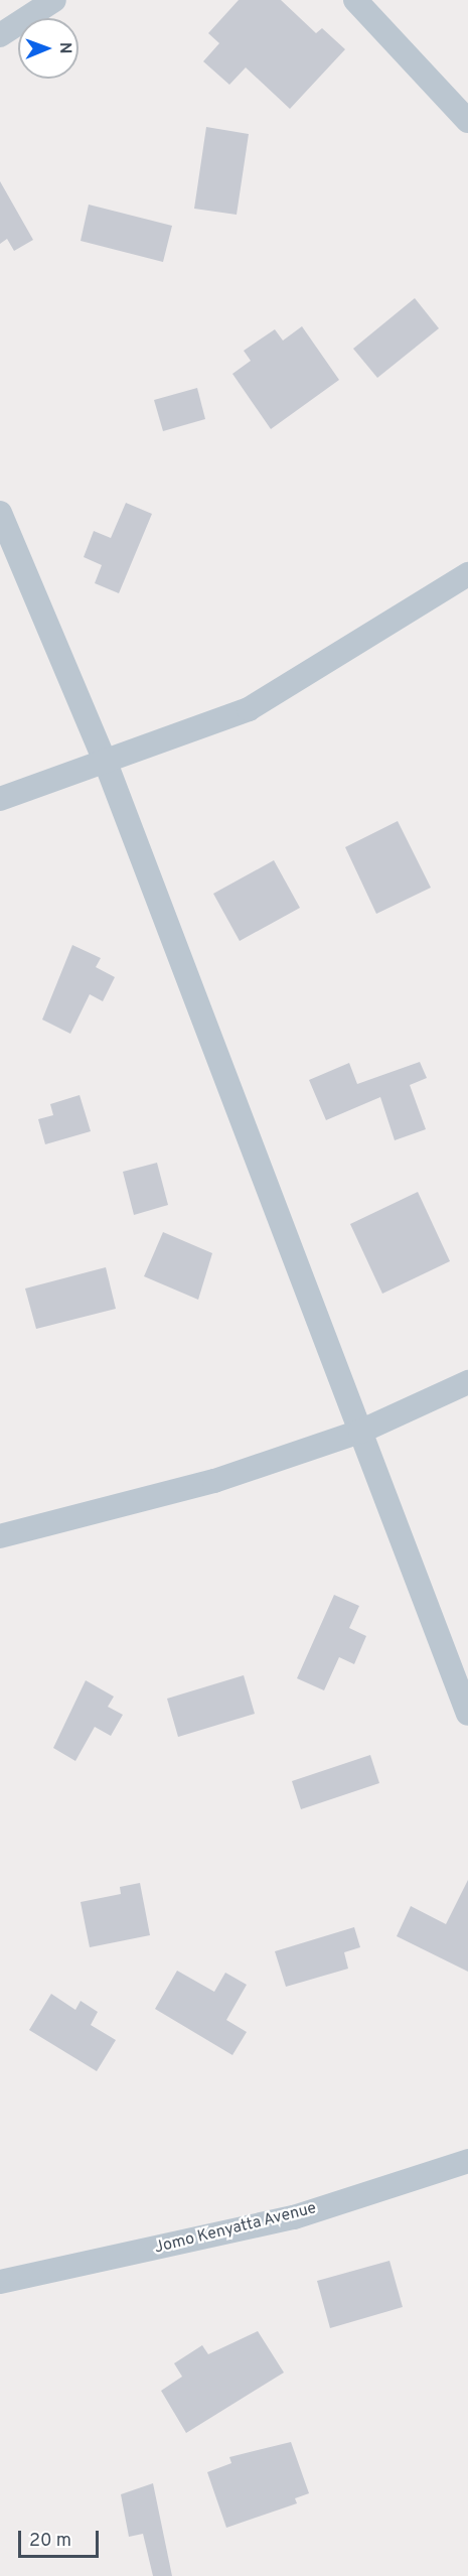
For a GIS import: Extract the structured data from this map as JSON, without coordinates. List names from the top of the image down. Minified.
{"streets":{"street":["Jomo Kenyatta Avenue"]},"scale_bar":"20 m","north":"right"}
